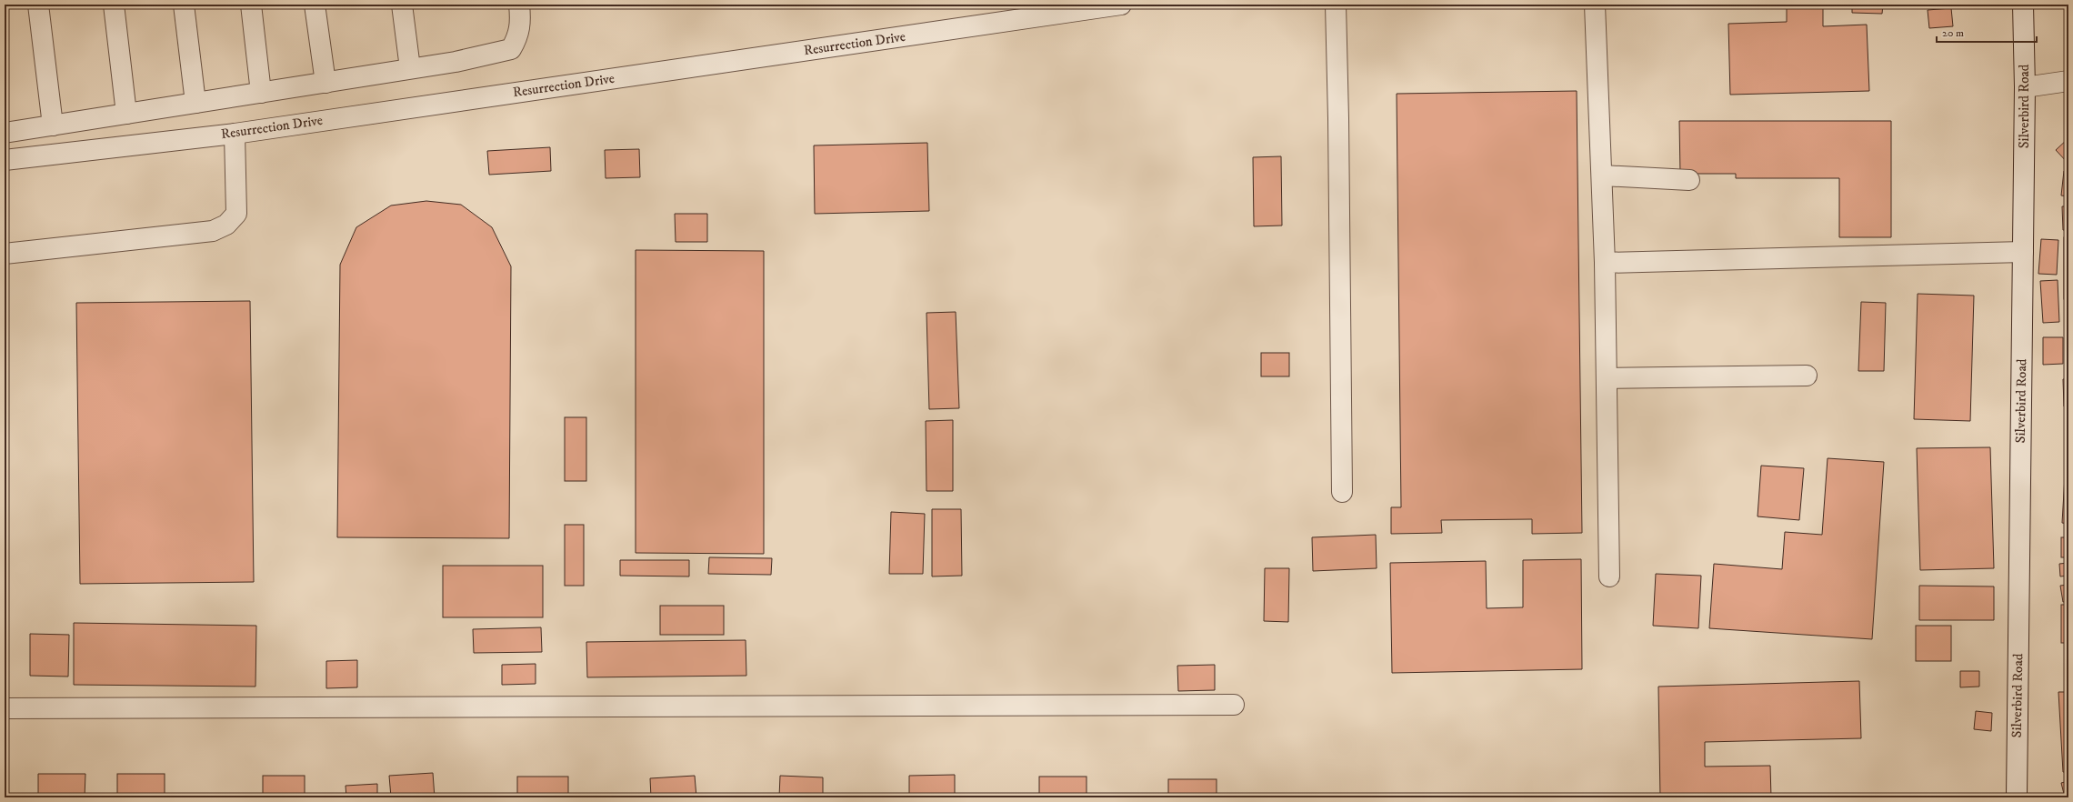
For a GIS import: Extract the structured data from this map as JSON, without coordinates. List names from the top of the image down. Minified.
{"streets":{"street":["Resurrection Drive","Silverbird Road"]},"scale_bar":"20 m"}
